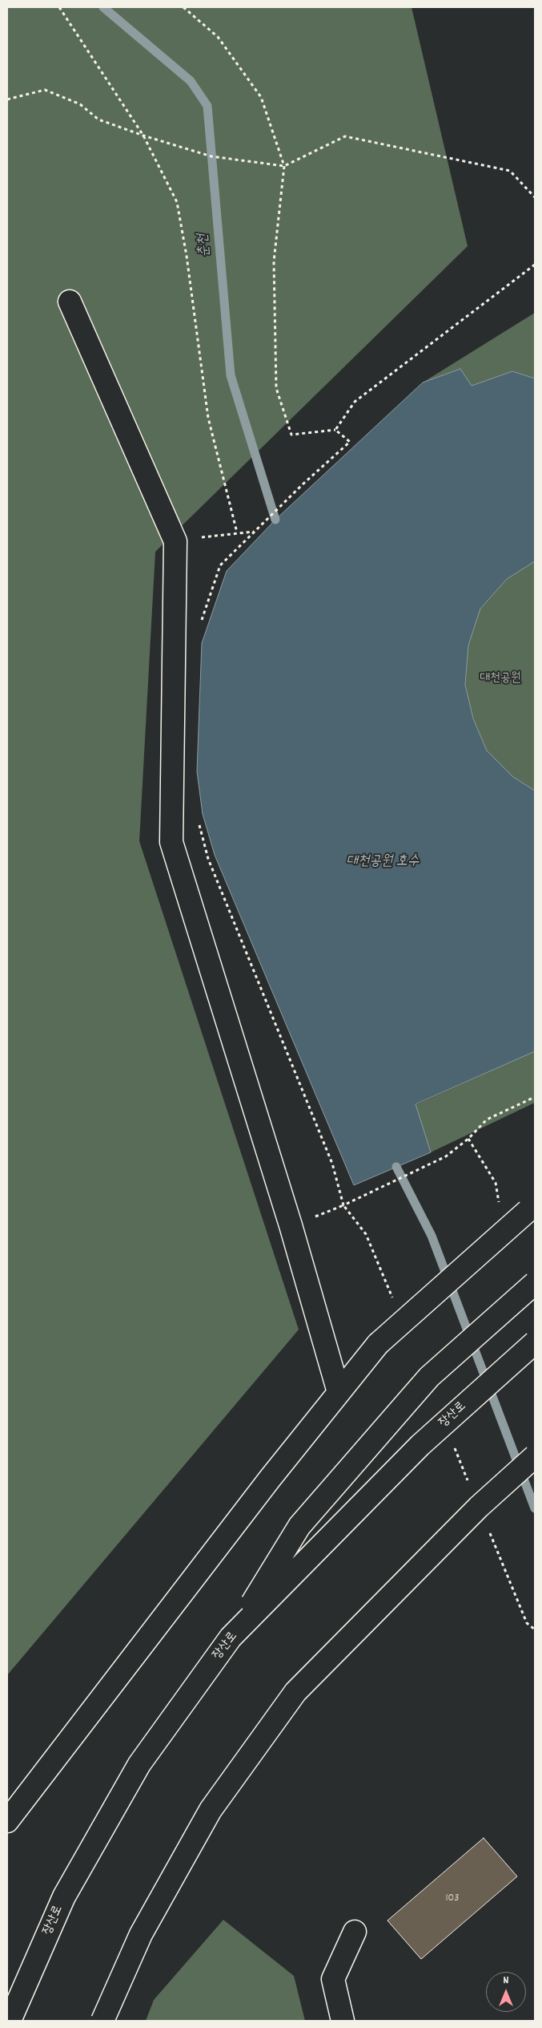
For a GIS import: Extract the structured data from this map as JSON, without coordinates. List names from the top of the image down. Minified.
{"streets":{"main road":["장산로"]},"water":["춘천","대천공원 호수"],"parks":["대천공원"],"house_numbers":["103"],"north":"top"}
